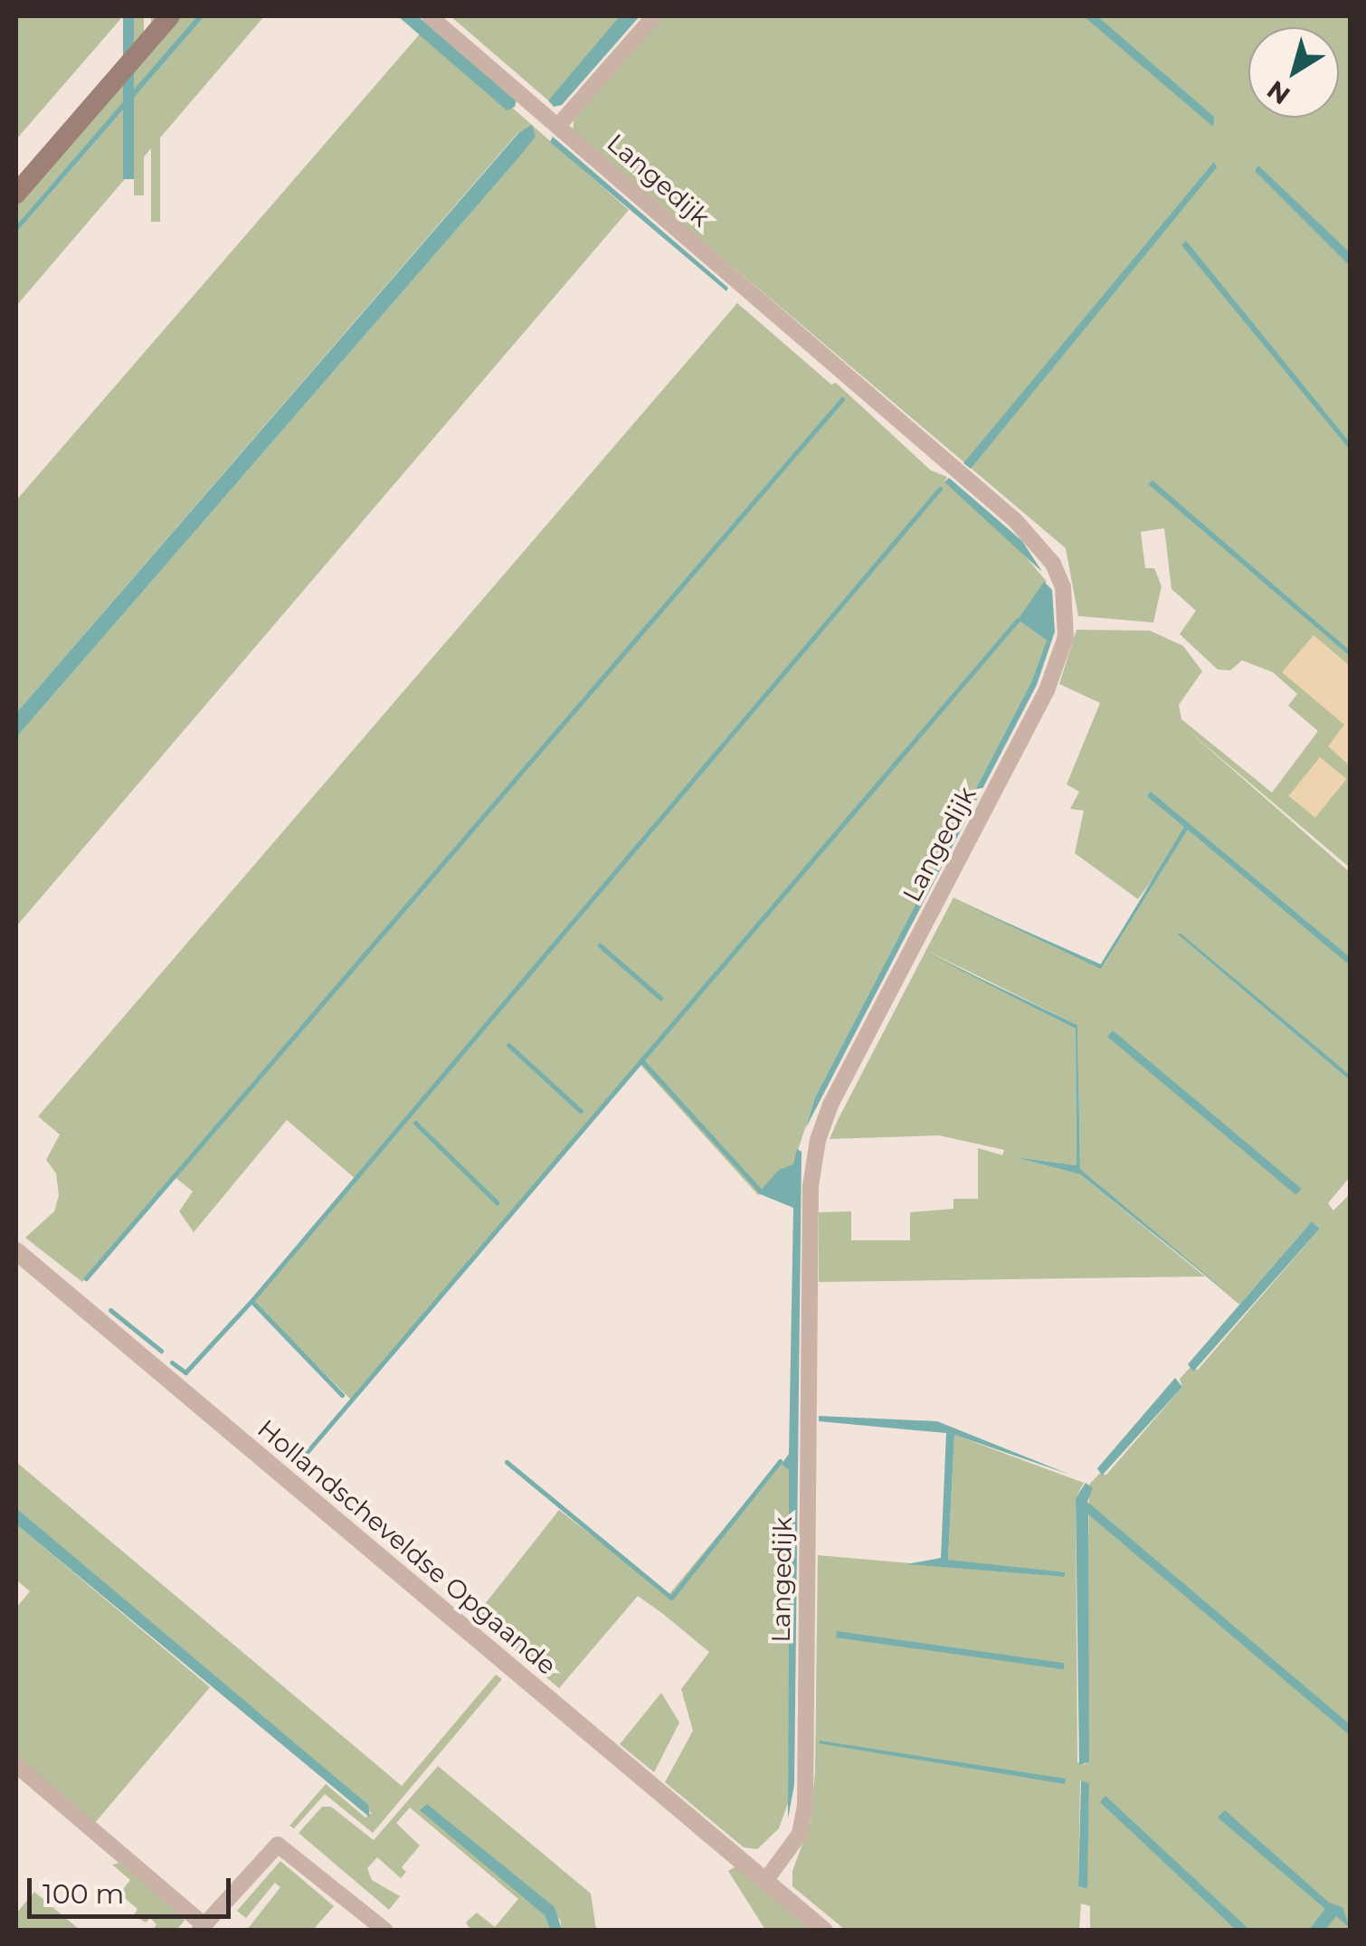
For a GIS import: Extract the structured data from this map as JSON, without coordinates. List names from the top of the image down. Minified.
{"streets":{"street":["Langedijk","Hollandscheveldse Opgaande"]},"crossings":[["Langedijk","Hollandscheveldse Opgaande"]],"scale_bar":"100 m","north":"bottom left"}
